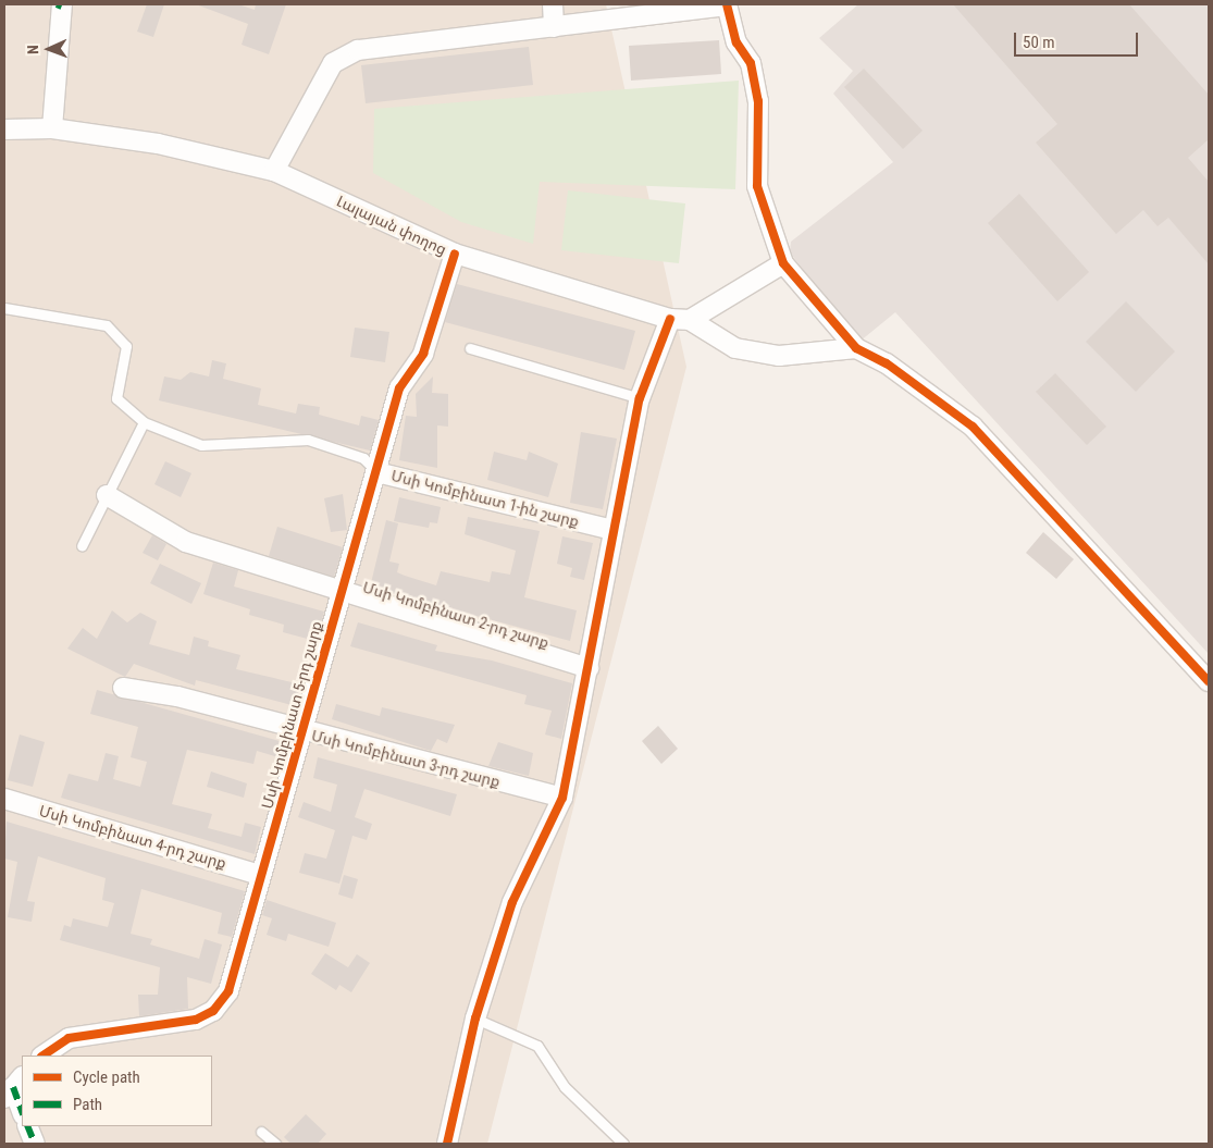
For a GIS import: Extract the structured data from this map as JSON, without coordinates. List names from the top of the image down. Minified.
{"streets":{"street":["Լալայան փողոց","Մսի Կոմբինատ 1-ին շարք","Մսի Կոմբինատ 2-րդ շարք","Մսի Կոմբինատ 5-րդ շարք","Մսի Կոմբինատ 3-րդ շարք","Մսի Կոմբինատ 4-րդ շարք"]},"crossings":[["Լալայան փողոց","Մսի Կոմբինատ 5-րդ շարք"],["Մսի Կոմբինատ 1-ին շարք","Մսի Կոմբինատ 5-րդ շարք"],["Մսի Կոմբինատ 2-րդ շարք","Մսի Կոմբինատ 5-րդ շարք"],["Մսի Կոմբինատ 5-րդ շարք","Մսի Կոմբինատ 3-րդ շարք"],["Մսի Կոմբինատ 5-րդ շարք","Մսի Կոմբինատ 4-րդ շարք"]],"legend":["Cycle path","Path"],"scale_bar":"50 m","north":"left"}
